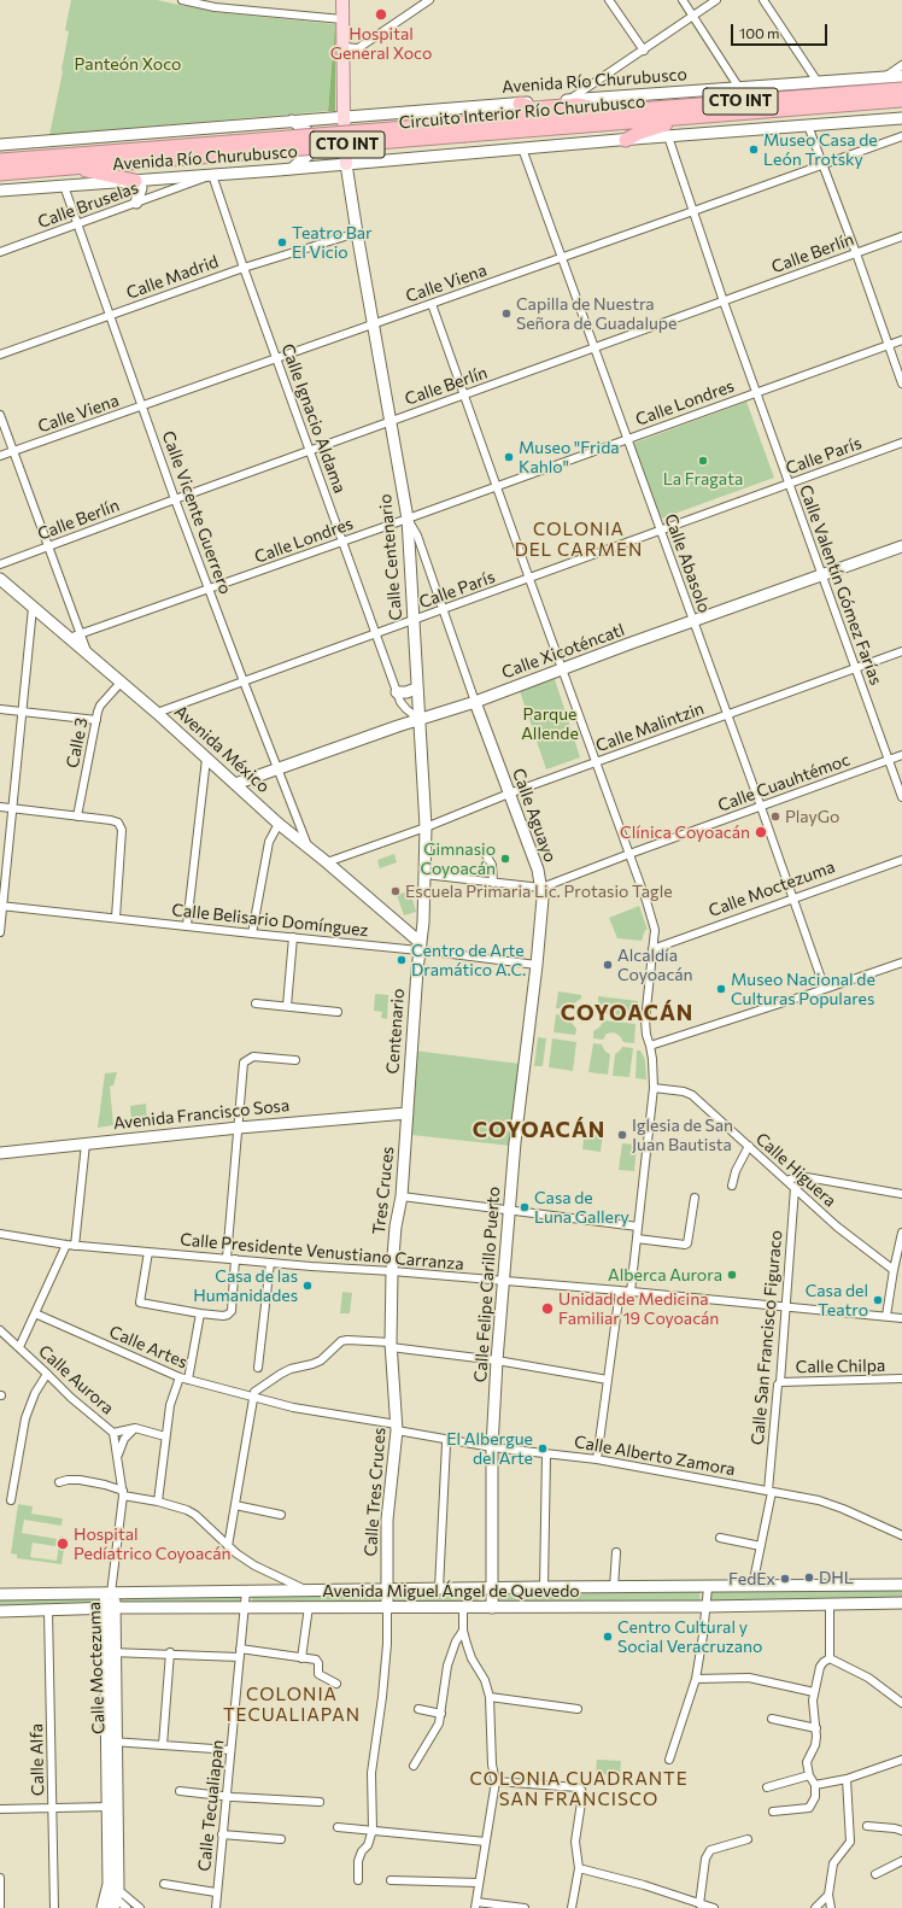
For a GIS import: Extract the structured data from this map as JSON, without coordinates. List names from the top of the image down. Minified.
{"streets":{"highway":["CTO INT","Circuito Interior Río Churubusco"],"street":["Avenida Río Churubusco","Calle Bruselas","Calle Berlín","Calle Madrid","Calle Viena","Calle Londres","Calle Ignacio Aldama","Calle París","Calle Vicente Guerrero","Calle Centenario","Calle Abasolo","Calle Valentín Gómez Farías","Calle Xicoténcatl","Calle Malintzin","Calle 3","Avenida México","Calle Cuauhtémoc","Calle Aguayo","Calle Moctezuma","Calle Belisario Domínguez","Centenario","Avenida Francisco Sosa","Calle Higuera","Tres Cruces","Calle Presidente Venustiano Carranza","Calle Felipe Carillo Puerto","Calle San Francisco Figuraco","Calle Artes","Calle Chilpa","Calle Aurora","Calle Alberto Zamora","Calle Tres Cruces","Avenida Miguel Ángel de Quevedo","Calle Alfa","Calle Tecualiapan"]},"crossings":[["Avenida Río Churubusco","Calle Bruselas"],["Avenida Río Churubusco","Calle Ignacio Aldama"],["Avenida Río Churubusco","Calle Vicente Guerrero"],["Avenida Río Churubusco","Calle Centenario"],["Avenida Río Churubusco","Calle Abasolo"],["Avenida Río Churubusco","Calle Valentín Gómez Farías"],["Calle Bruselas","Calle Ignacio Aldama"],["Calle Bruselas","Calle Vicente Guerrero"],["Calle Berlín","Calle Ignacio Aldama"],["Calle Berlín","Calle Vicente Guerrero"],["Calle Berlín","Calle Centenario"],["Calle Berlín","Calle Abasolo"],["Calle Berlín","Calle Valentín Gómez Farías"],["Calle Madrid","Calle Ignacio Aldama"],["Calle Madrid","Calle Vicente Guerrero"],["Calle Madrid","Calle Centenario"],["Calle Viena","Calle Ignacio Aldama"],["Calle Viena","Calle Vicente Guerrero"],["Calle Viena","Calle Centenario"],["Calle Viena","Calle Abasolo"],["Calle Viena","Calle Valentín Gómez Farías"],["Calle Londres","Calle Ignacio Aldama"],["Calle Londres","Calle Vicente Guerrero"],["Calle Londres","Calle Centenario"],["Calle Londres","Calle Abasolo"],["Calle Londres","Calle Valentín Gómez Farías"],["Calle Londres","Avenida México"],["Calle Londres","Calle Aguayo"],["Calle Ignacio Aldama","Calle París"],["Calle Ignacio Aldama","Calle Centenario"],["Calle Ignacio Aldama","Calle Xicoténcatl"],["Calle París","Calle Vicente Guerrero"],["Calle París","Calle Centenario"],["Calle París","Calle Abasolo"],["Calle París","Calle Valentín Gómez Farías"],["Calle París","Avenida México"],["Calle París","Calle Aguayo"],["Calle Vicente Guerrero","Calle Xicoténcatl"],["Calle Vicente Guerrero","Avenida México"],["Calle Centenario","Calle Xicoténcatl"],["Calle Centenario","Calle Malintzin"],["Calle Centenario","Avenida México"],["Calle Centenario","Calle Cuauhtémoc"],["Calle Centenario","Calle Aguayo"],["Calle Centenario","Calle Belisario Domínguez"],["Calle Centenario","Centenario"],["Calle Abasolo","Calle Xicoténcatl"],["Calle Abasolo","Calle Malintzin"],["Calle Abasolo","Calle Cuauhtémoc"],["Calle Abasolo","Calle Moctezuma"],["Calle Valentín Gómez Farías","Calle Xicoténcatl"],["Calle Valentín Gómez Farías","Calle Malintzin"],["Calle Valentín Gómez Farías","Calle Cuauhtémoc"],["Calle Xicoténcatl","Avenida México"],["Calle Xicoténcatl","Calle Aguayo"],["Calle Malintzin","Avenida México"],["Calle Malintzin","Calle Aguayo"],["Calle 3","Avenida México"],["Avenida México","Calle Belisario Domínguez"],["Avenida México","Centenario"],["Calle Cuauhtémoc","Calle Aguayo"],["Calle Aguayo","Calle Belisario Domínguez"],["Calle Aguayo","Calle Felipe Carillo Puerto"],["Calle Moctezuma","Avenida Miguel Ángel de Quevedo"],["Calle Belisario Domínguez","Centenario"],["Calle Belisario Domínguez","Calle Felipe Carillo Puerto"],["Centenario","Avenida Francisco Sosa"],["Centenario","Tres Cruces"],["Avenida Francisco Sosa","Tres Cruces"],["Calle Higuera","Calle San Francisco Figuraco"],["Tres Cruces","Calle Presidente Venustiano Carranza"],["Tres Cruces","Calle Tres Cruces"],["Calle Presidente Venustiano Carranza","Calle Felipe Carillo Puerto"],["Calle Presidente Venustiano Carranza","Calle San Francisco Figuraco"],["Calle Presidente Venustiano Carranza","Calle Tres Cruces"],["Calle Felipe Carillo Puerto","Calle Alberto Zamora"],["Calle Felipe Carillo Puerto","Avenida Miguel Ángel de Quevedo"],["Calle San Francisco Figuraco","Calle Chilpa"],["Calle San Francisco Figuraco","Calle Alberto Zamora"],["Calle San Francisco Figuraco","Avenida Miguel Ángel de Quevedo"],["Calle Artes","Calle Alberto Zamora"],["Calle Artes","Calle Tres Cruces"],["Calle Alberto Zamora","Calle Tres Cruces"],["Calle Tres Cruces","Avenida Miguel Ángel de Quevedo"],["Avenida Miguel Ángel de Quevedo","Calle Alfa"],["Avenida Miguel Ángel de Quevedo","Calle Tecualiapan"]],"districts":["COLONIA DEL CARMEN","COYOACÁN","COYOACÁN","COLONIA TECUALIAPAN","COLONIA CUADRANTE SAN FRANCISCO"],"parks":["Panteón Xoco","Parque Allende"],"places":["Hospital General Xoco","Museo Casa de León Trotsky","Teatro Bar El Vicio","Capilla de Nuestra Señora de Guadalupe","Museo \"Frida Kahlo\"","La Fragata","PlayGo","Clínica Coyoacán","Gimnasio Coyoacán","Escuela Primaria Lic. Protasio Tagle","Centro de Arte Dramático A.C.","Alcaldía Coyoacán","Museo Nacional de Culturas Populares","Iglesia de San Juan Bautista","Casa de Luna Gallery","Alberca Aurora","Casa de las Humanidades","Casa del Teatro","Unidad de Medicina Familiar 19 Coyoacán","El Albergue del Arte","Hospital Pedíatrico Coyoacán","DHL","FedEx","Centro Cultural y Social Veracruzano"],"scale_bar":"100 m"}
